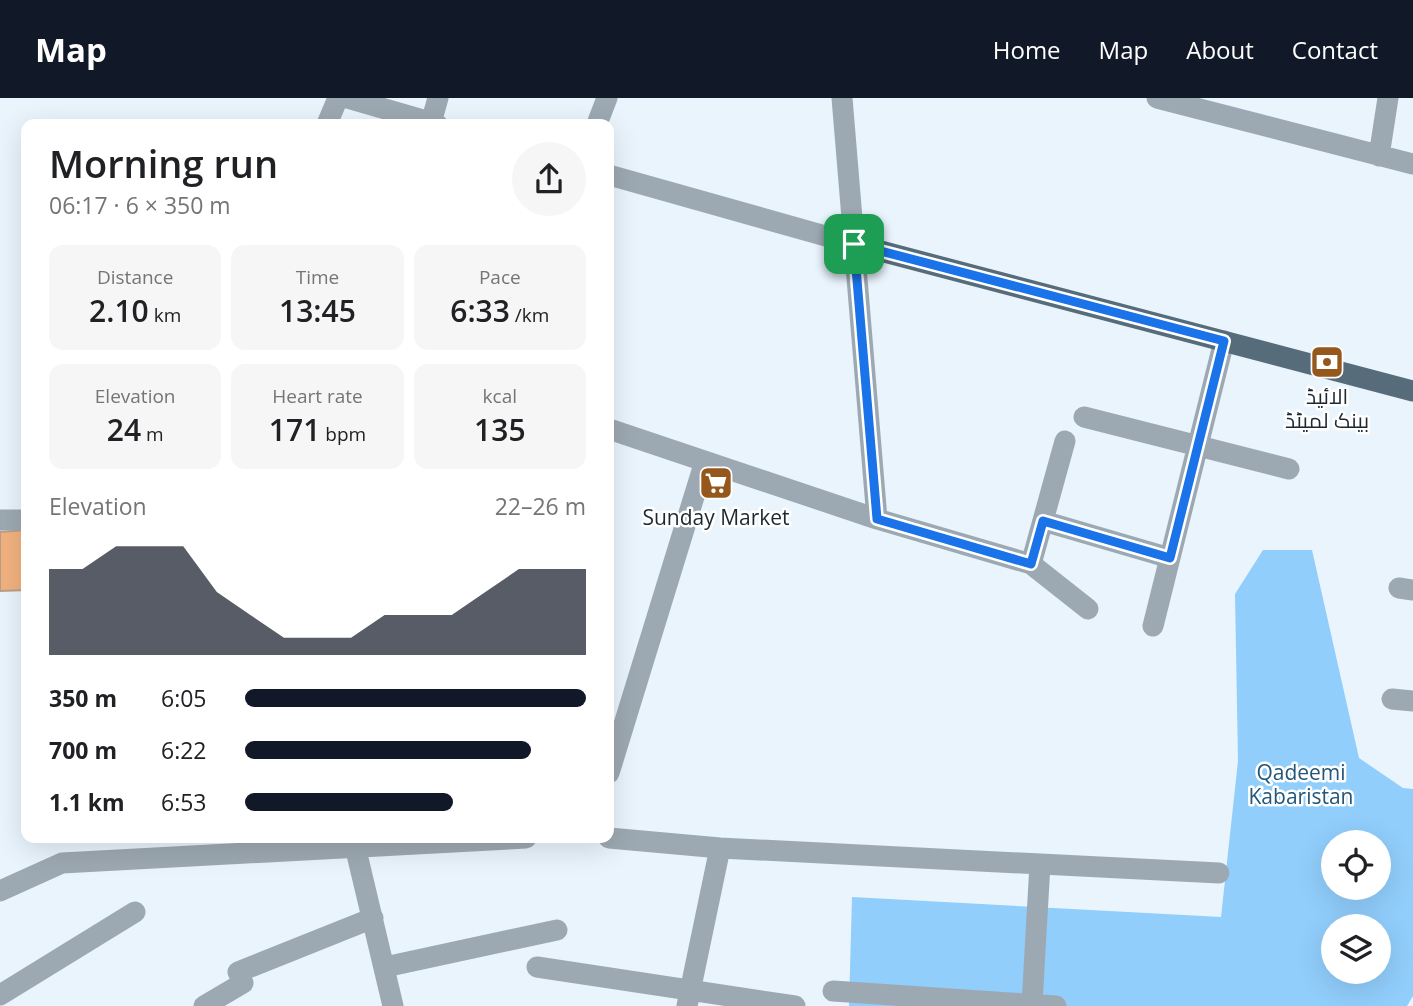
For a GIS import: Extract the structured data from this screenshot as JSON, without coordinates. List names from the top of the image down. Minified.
{"parks":["Qadeemi Kabaristan"],"places":{"bank":["الائیڈ بینک لمیٹڈ"],"supermarket":["Sunday Market"]},"page":{"header":"Map","nav":["Home","Map","About","Contact"],"heading":["Morning run","06:17 · 6 × 350 m"],"stats":[["Distance","2.10 km"],["Time","13:45"],["Pace","6:33 /km"],["Elevation","24 m"],["Heart rate","171 bpm"],["kcal","135"]],"chart":["Elevation","22–26 m"],"list":[{"name":"350 m","note":"6:05"},{"name":"700 m","note":"6:22"},{"name":"1.1 km","note":"6:53"}]}}
